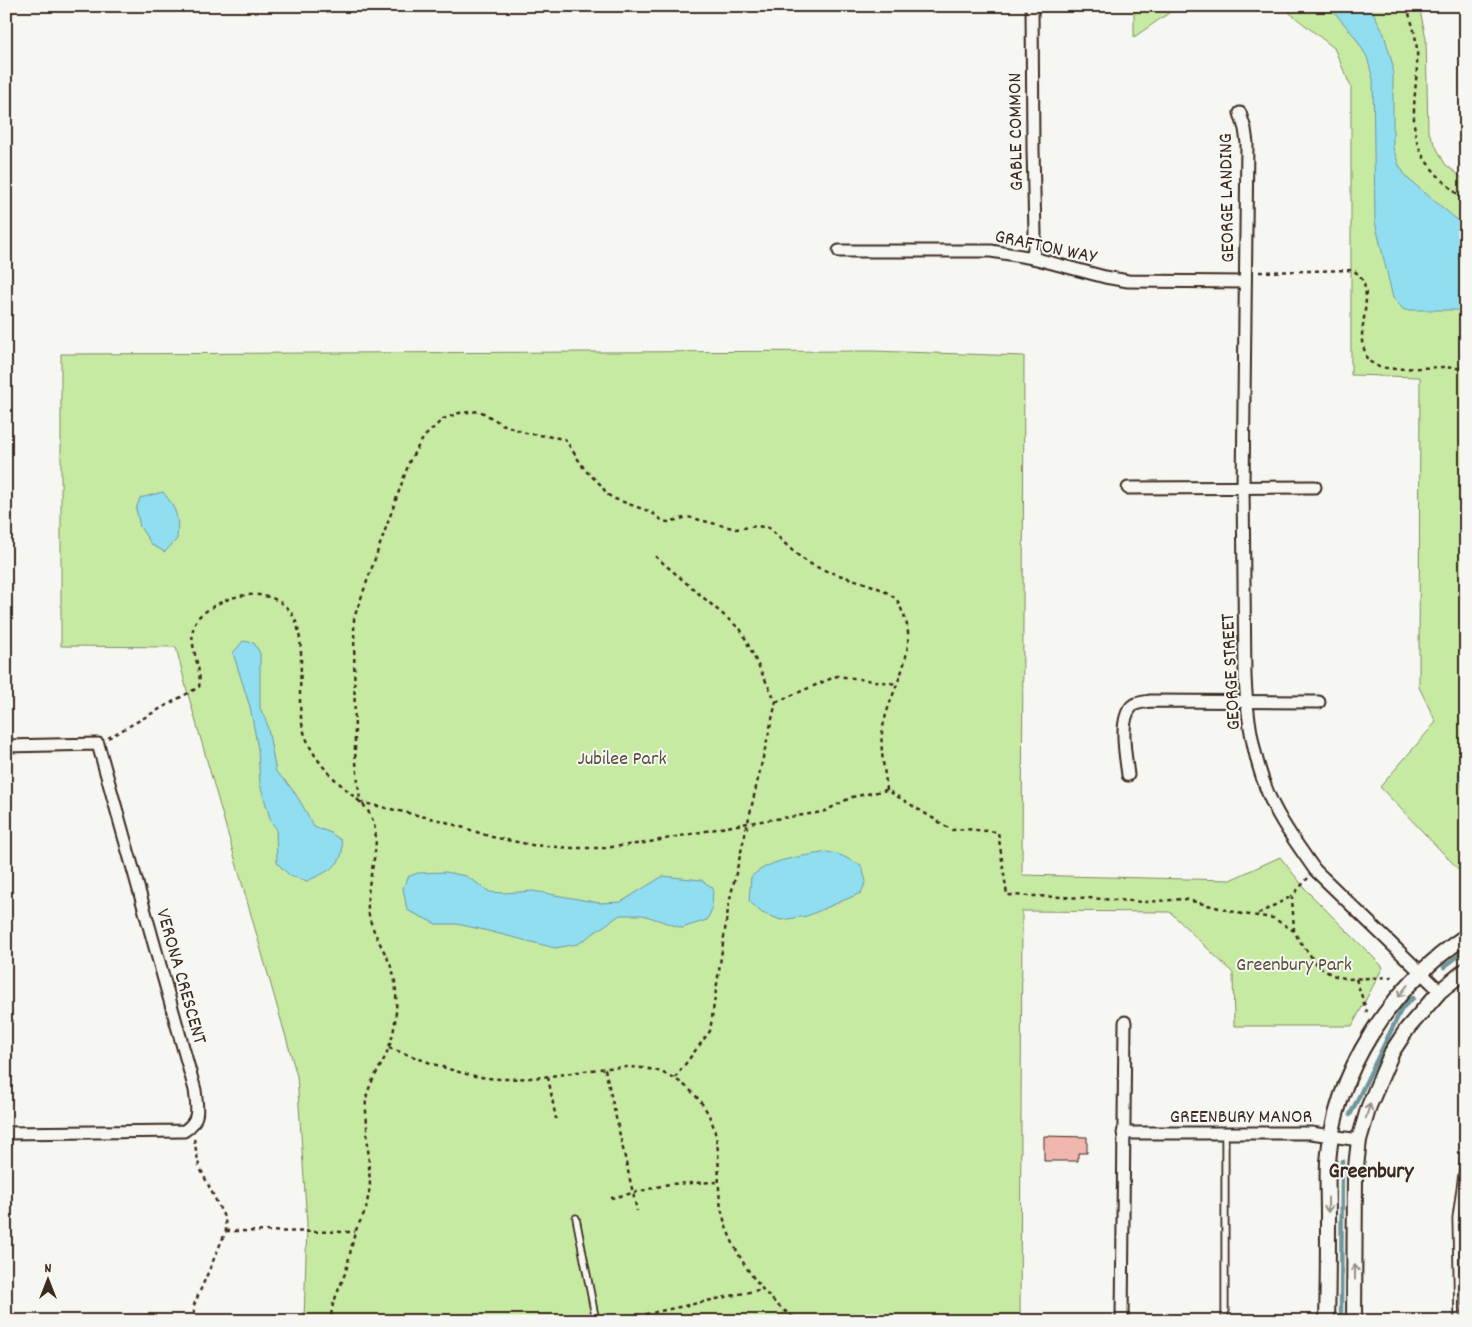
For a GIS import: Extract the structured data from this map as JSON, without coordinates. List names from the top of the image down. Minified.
{"streets":{"street":["GABLE COMMON","GEORGE LANDING","GRAFTON WAY","GEORGE STREET","VERONA CRESCENT","GREENBURY MANOR"]},"crossings":[["GABLE COMMON","GRAFTON WAY"],["GEORGE LANDING","GRAFTON WAY"],["GEORGE LANDING","GEORGE STREET"],["GRAFTON WAY","GEORGE STREET"]],"districts":["Greenbury"],"parks":["Jubilee Park","Greenbury Park"],"north":"top"}
